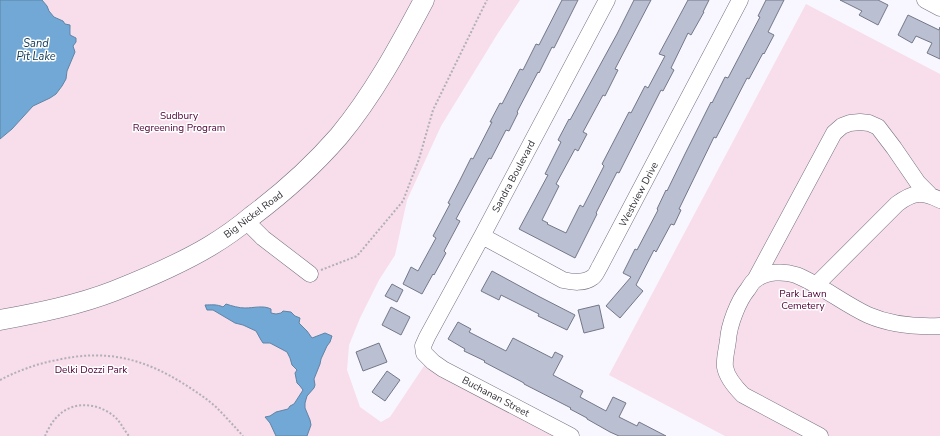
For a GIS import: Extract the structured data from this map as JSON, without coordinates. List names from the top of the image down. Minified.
{"streets":{"main road":["Big Nickel Road"],"street":["Sandra Boulevard","Westview Drive","Buchanan Street"]},"crossings":[["Sandra Boulevard","Westview Drive"],["Sandra Boulevard","Buchanan Street"]],"water":["Sand Pit Lake"],"parks":["Sudbury Regreening Program","Park Lawn Cemetery","Delki Dozzi Park"]}
